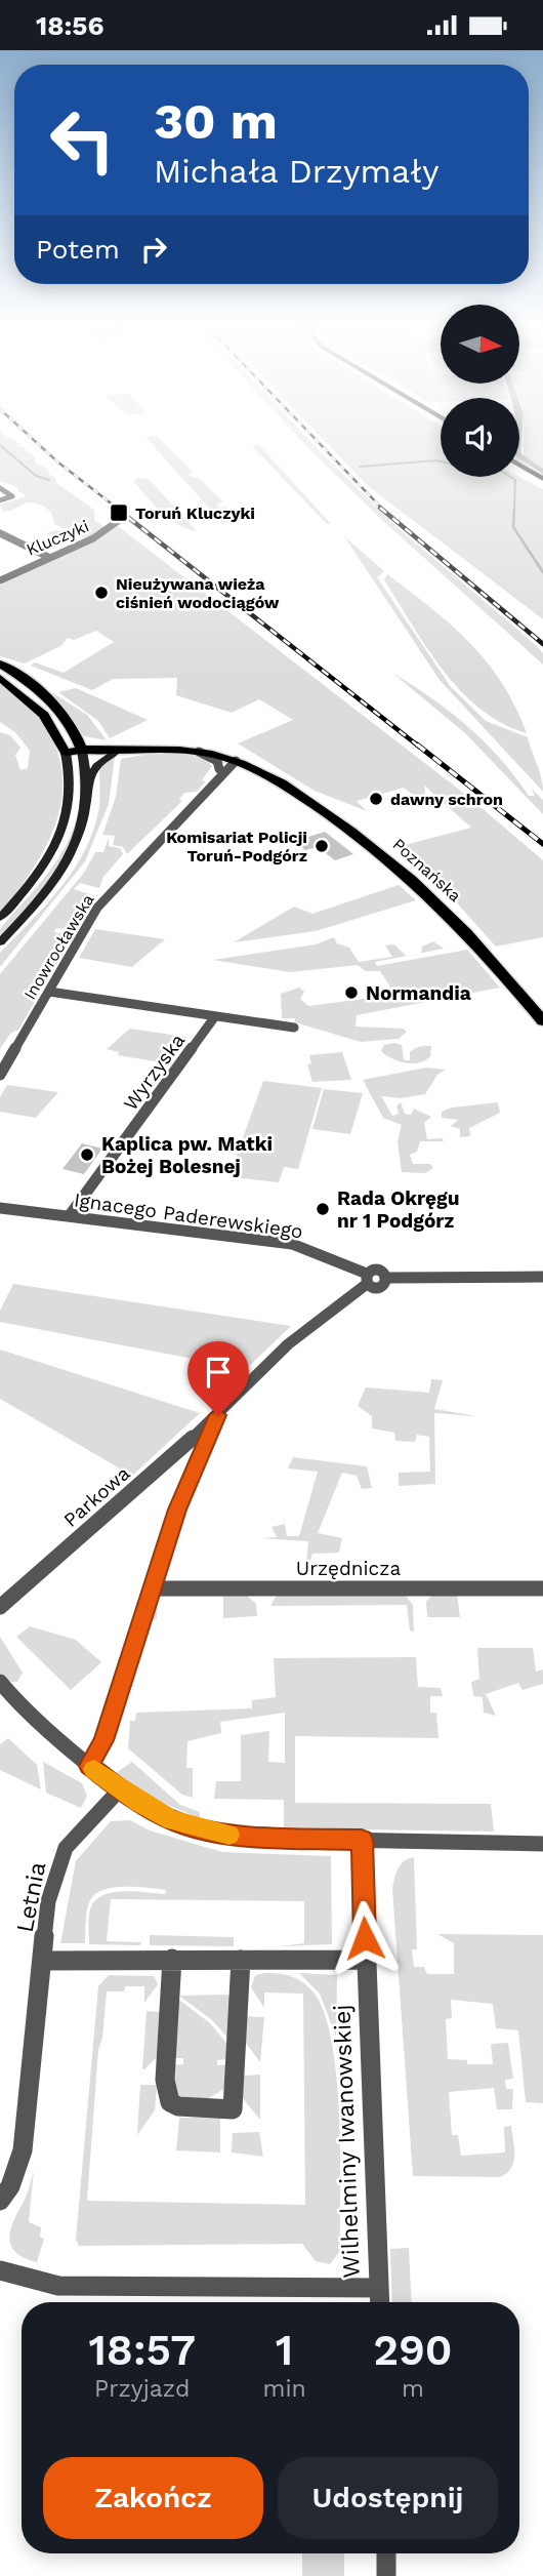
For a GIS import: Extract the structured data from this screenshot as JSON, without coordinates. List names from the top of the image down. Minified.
{"streets":{"main road":["Poznańska"],"street":["Kluczyki","Inowrocławska","Wyrzyska","Ignacego Paderewskiego","Parkowa","Urzędnicza","Letnia","Wilhelminy Iwanowskiej"]},"crossings":[["Wyrzyska","Ignacego Paderewskiego"],["Ignacego Paderewskiego","Parkowa"],["Parkowa","Urzędnicza"]],"places":{"transit":["Toruń Kluczyki"],"other":["Nieużywana wieża ciśnień wodociągów","dawny schron","Komisariat Policji Toruń-Podgórz","Normandia","Kaplica pw. Matki Bożej Bolesnej","Rada Okręgu nr 1 Podgórz"]},"north":"right","page":{"status":"18:56","turn":["30 m","Michała Drzymały"],"then":"Potem","eta":["18:57","Przyjazd","1","min","290","m"],"buttons":["Zakończ","Udostępnij"]}}
